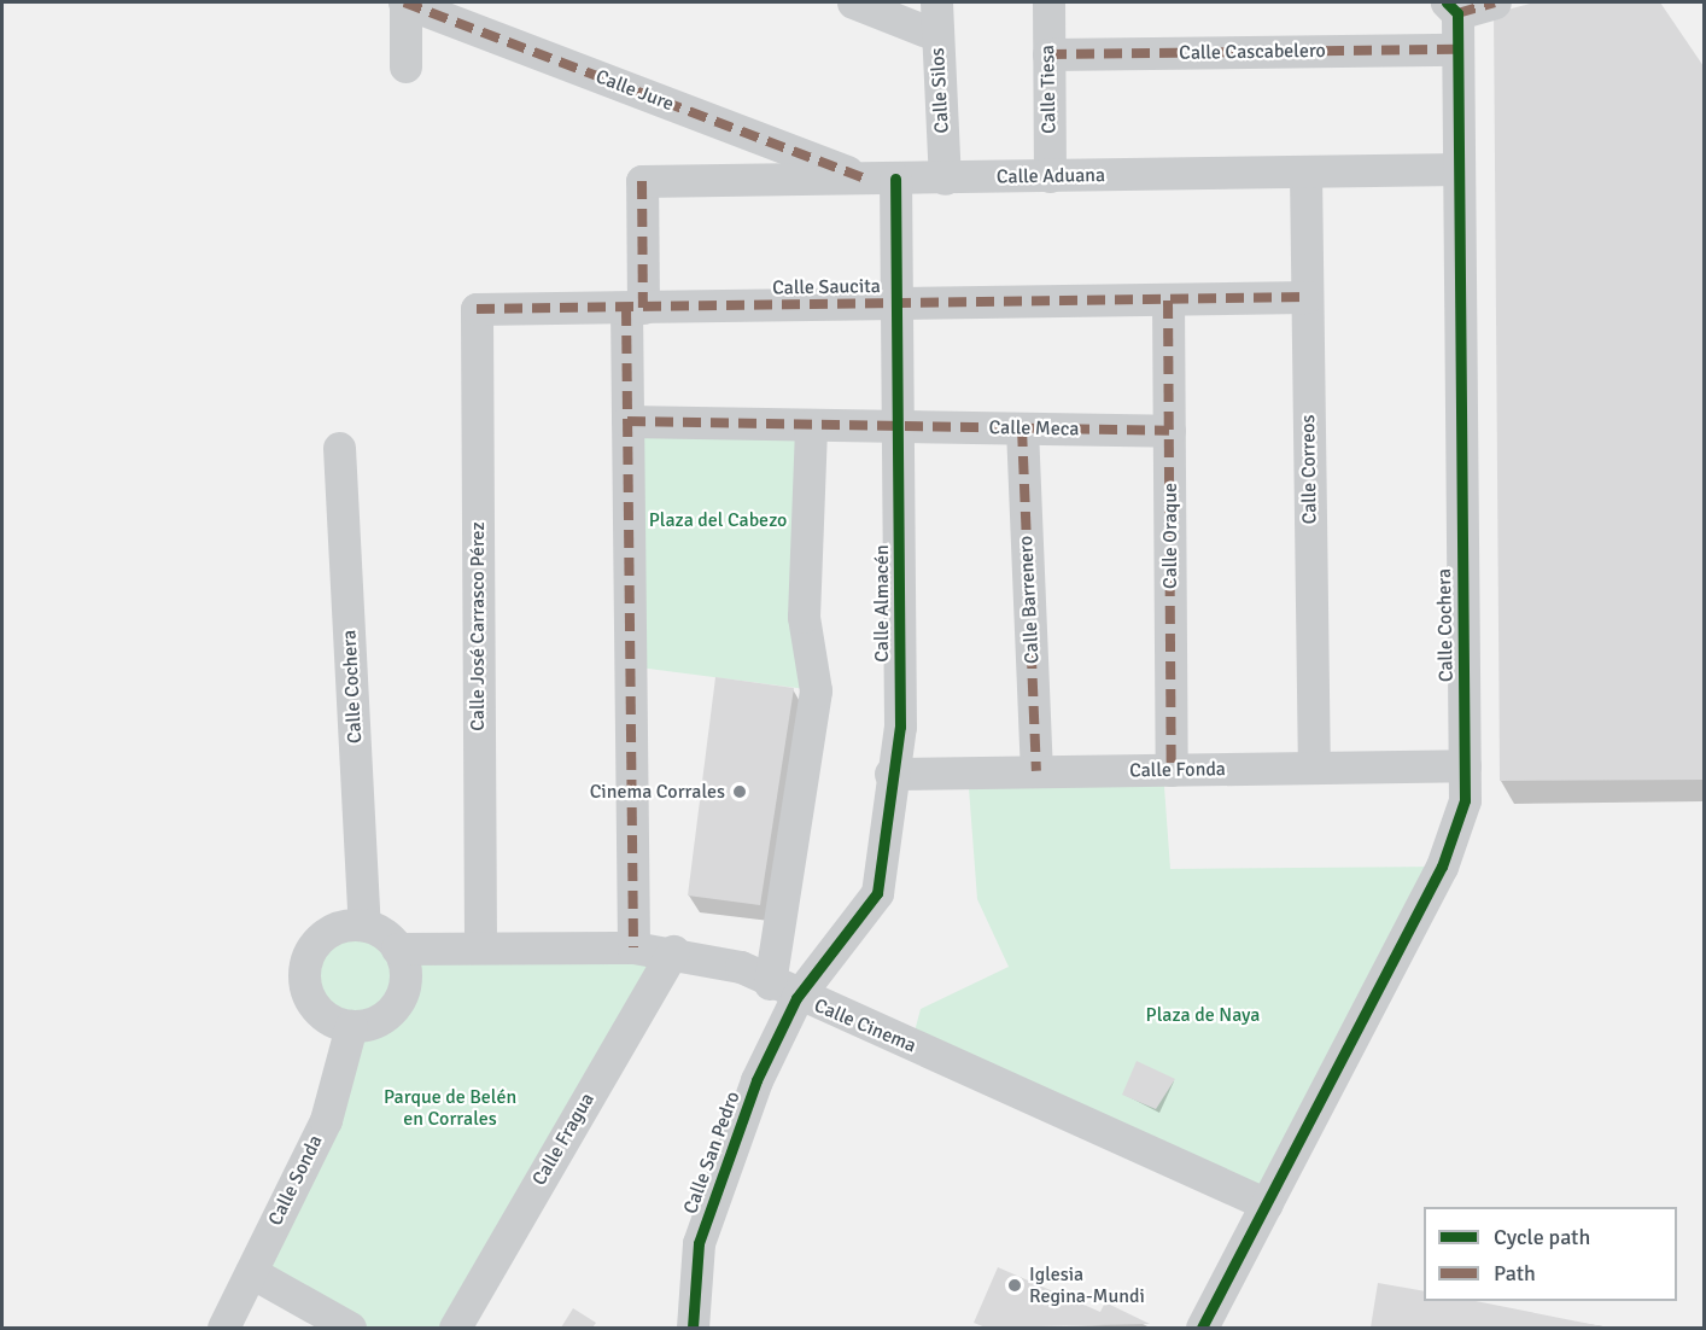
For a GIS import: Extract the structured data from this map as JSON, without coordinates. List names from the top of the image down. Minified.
{"streets":{"street":["Calle Cascabelero","Calle Tiesa","Calle Jure","Calle Silos","Calle Aduana","Calle Saucita","Calle Meca","Calle Correos","Calle Oraque","Calle Barrenero","Calle Almacén","Calle Cochera","Calle José Carrasco Pérez","Calle Fonda","Calle Cinema","Calle Fragua","Calle San Pedro","Calle Sonda"]},"crossings":[["Calle Cascabelero","Calle Tiesa"],["Calle Cascabelero","Calle Cochera"],["Calle Tiesa","Calle Aduana"],["Calle Jure","Calle Aduana"],["Calle Jure","Calle Almacén"],["Calle Silos","Calle Aduana"],["Calle Aduana","Calle Saucita"],["Calle Aduana","Calle Correos"],["Calle Aduana","Calle Almacén"],["Calle Aduana","Calle Cochera"],["Calle Saucita","Calle Correos"],["Calle Saucita","Calle Oraque"],["Calle Saucita","Calle Almacén"],["Calle Saucita","Calle José Carrasco Pérez"],["Calle Meca","Calle Oraque"],["Calle Meca","Calle Barrenero"],["Calle Meca","Calle Almacén"],["Calle Correos","Calle Fonda"],["Calle Oraque","Calle Fonda"],["Calle Barrenero","Calle Fonda"],["Calle Almacén","Calle Fonda"],["Calle Almacén","Calle Cinema"],["Calle Almacén","Calle San Pedro"],["Calle Cochera","Calle Fonda"],["Calle Cochera","Calle Cinema"],["Calle Cochera","Calle Sonda"],["Calle José Carrasco Pérez","Calle Cinema"],["Calle Cinema","Calle Fragua"],["Calle Cinema","Calle San Pedro"],["Calle Cinema","Calle Sonda"]],"parks":["Plaza del Cabezo","Plaza de Naya","Parque de Belén en Corrales"],"places":["Cinema Corrales","Iglesia Regina-Mundi"],"legend":["Cycle path","Path"]}
